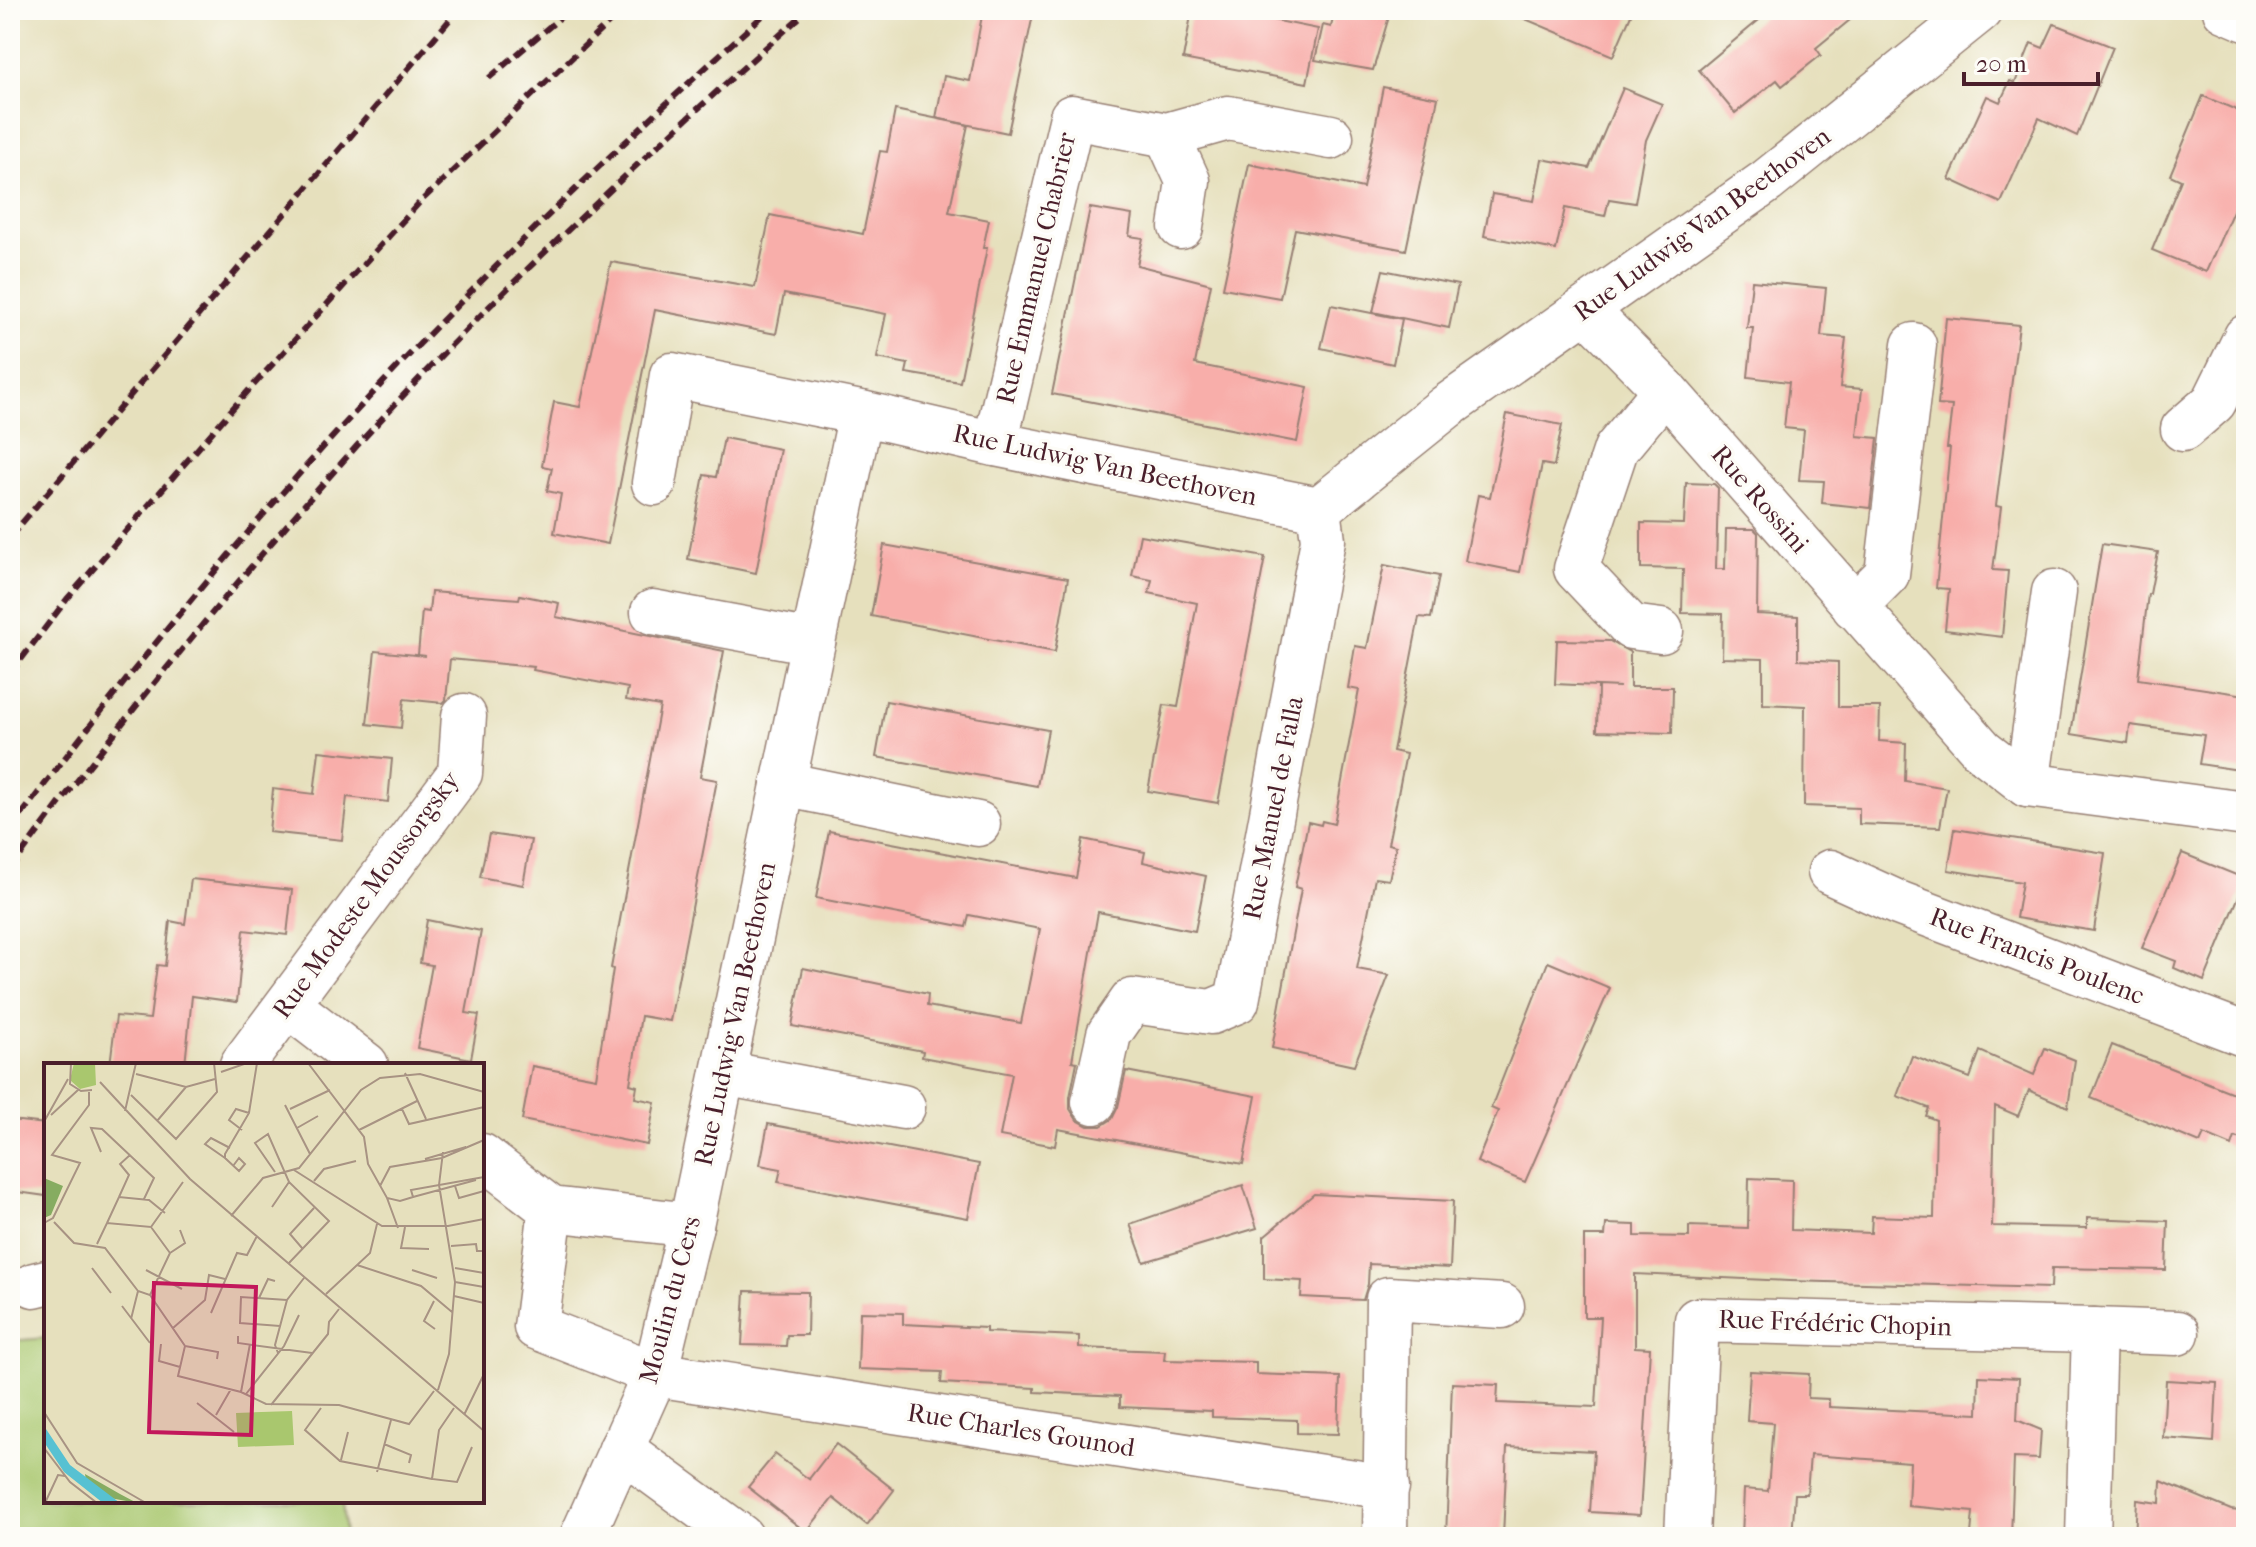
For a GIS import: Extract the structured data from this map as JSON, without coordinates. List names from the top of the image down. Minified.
{"streets":{"street":["Rue Ludwig Van Beethoven","Rue Emmanuel Chabrier","Rue Rossini","Rue Manuel de Falla","Rue Modeste Moussorgsky","Rue Francis Poulenc","Moulin du Cers","Rue Frédéric Chopin","Rue Charles Gounod"]},"crossings":[["Rue Ludwig Van Beethoven","Rue Emmanuel Chabrier"],["Rue Ludwig Van Beethoven","Rue Rossini"],["Rue Ludwig Van Beethoven","Rue Manuel de Falla"],["Rue Ludwig Van Beethoven","Moulin du Cers"],["Moulin du Cers","Rue Charles Gounod"]],"scale_bar":"20 m"}
